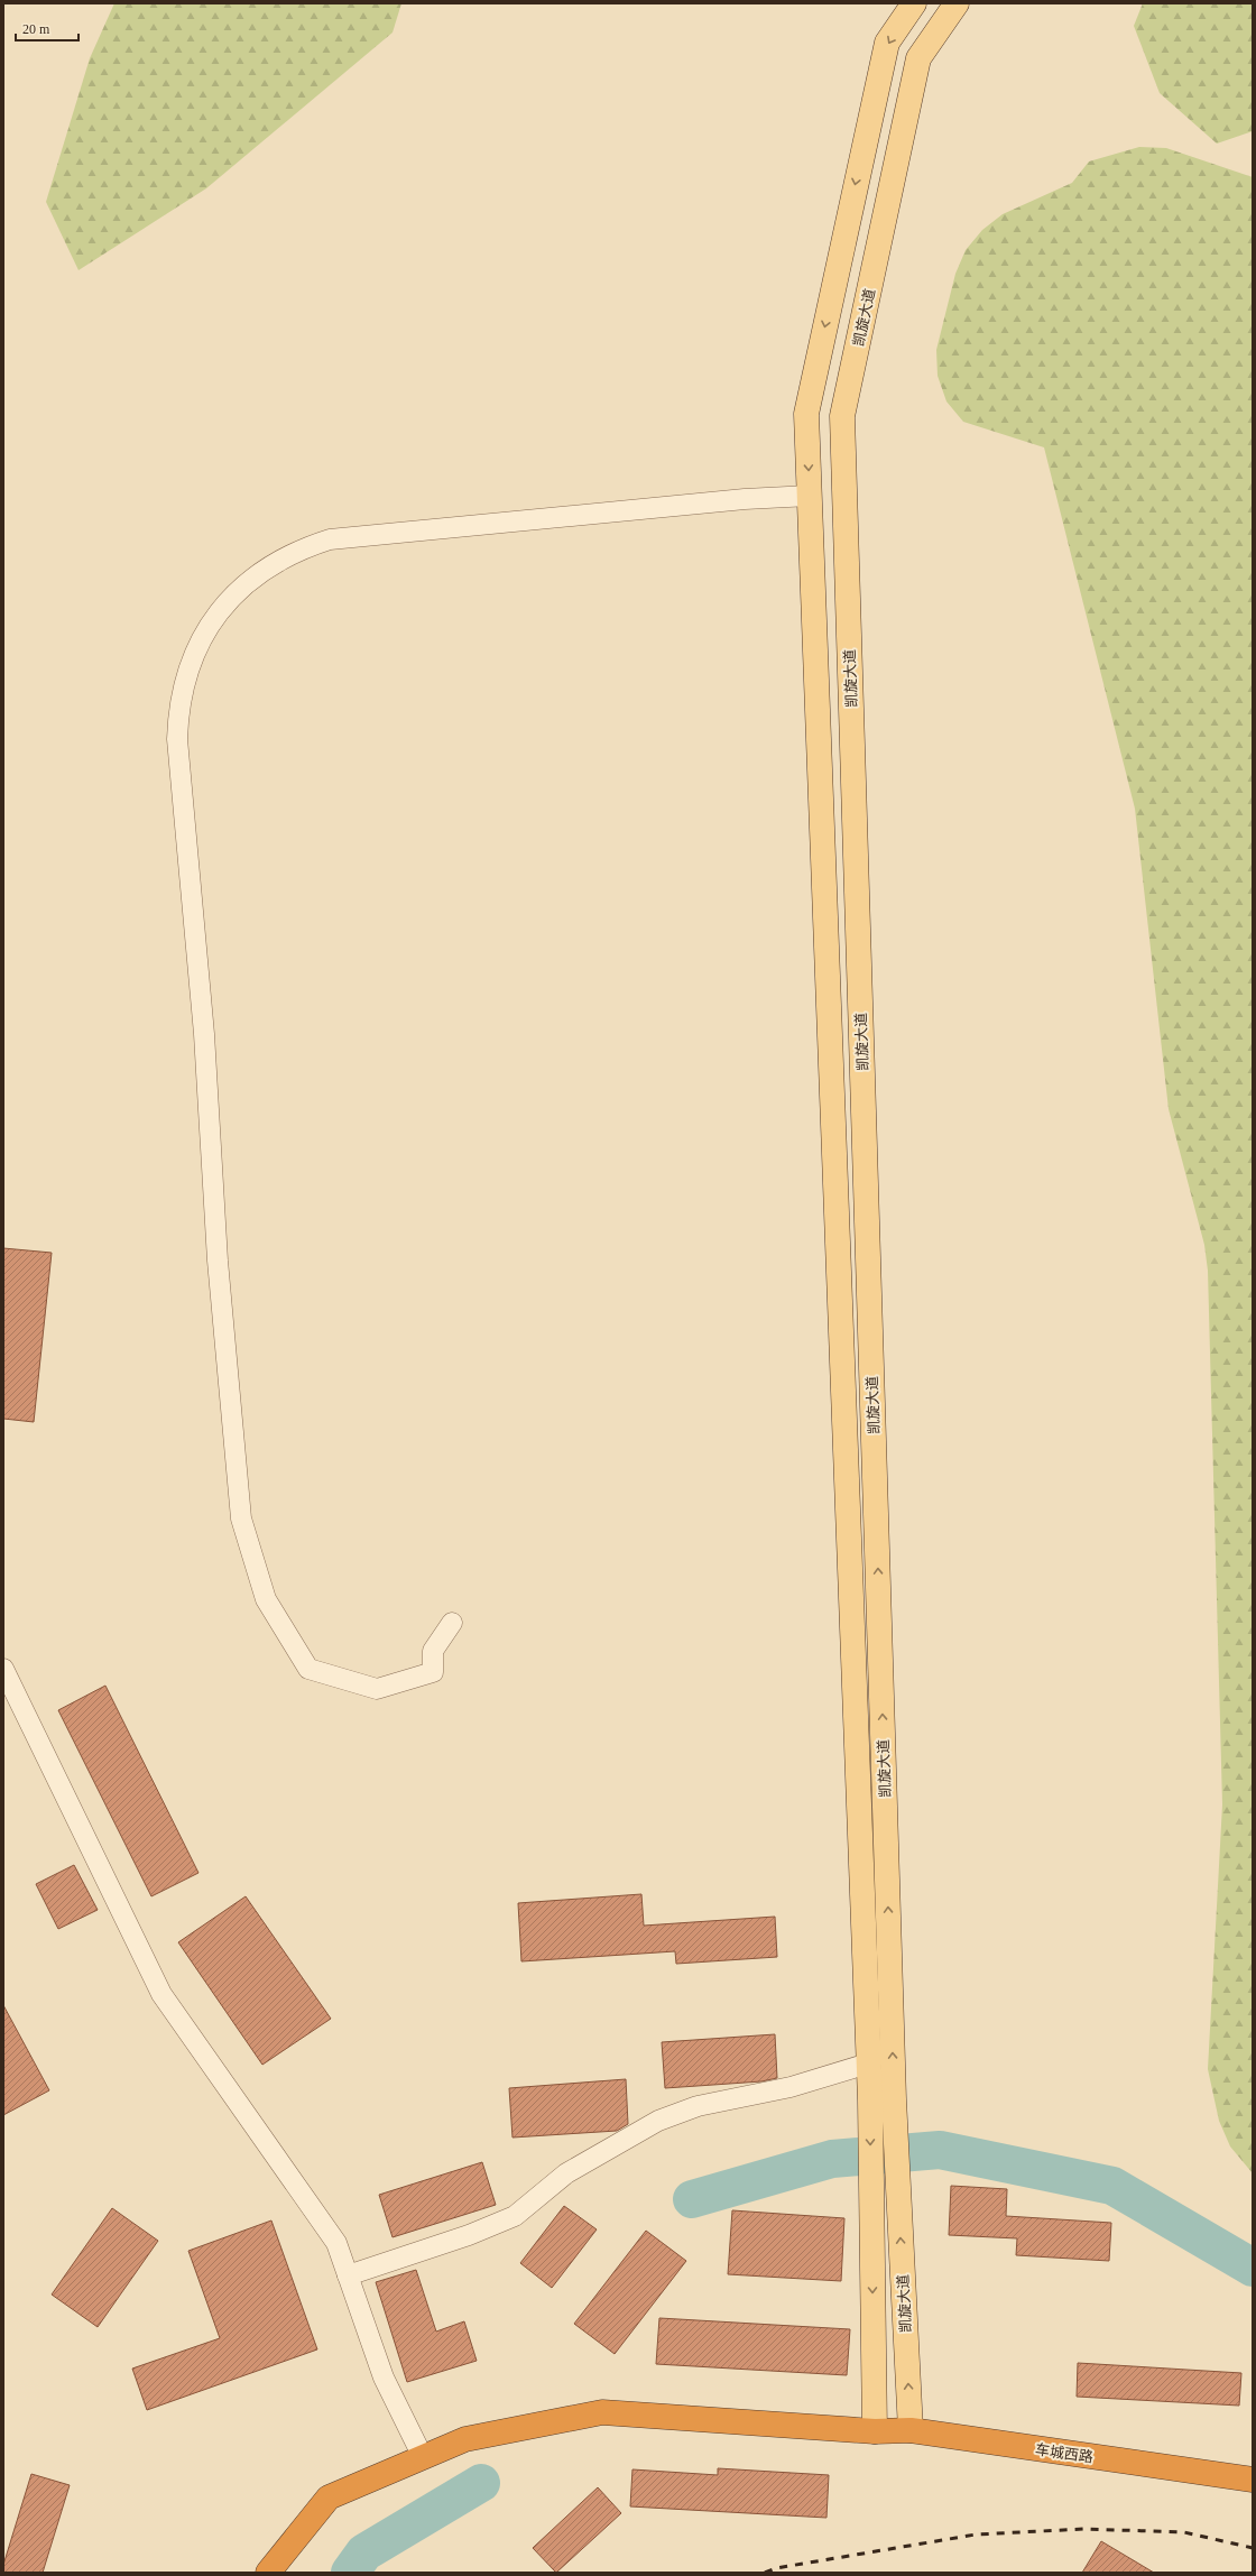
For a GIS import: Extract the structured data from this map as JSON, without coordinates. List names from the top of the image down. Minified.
{"streets":{"highway":["车城西路"],"main road":["凯旋大道"]},"crossings":[["凯旋大道","车城西路"]],"scale_bar":"20 m"}
